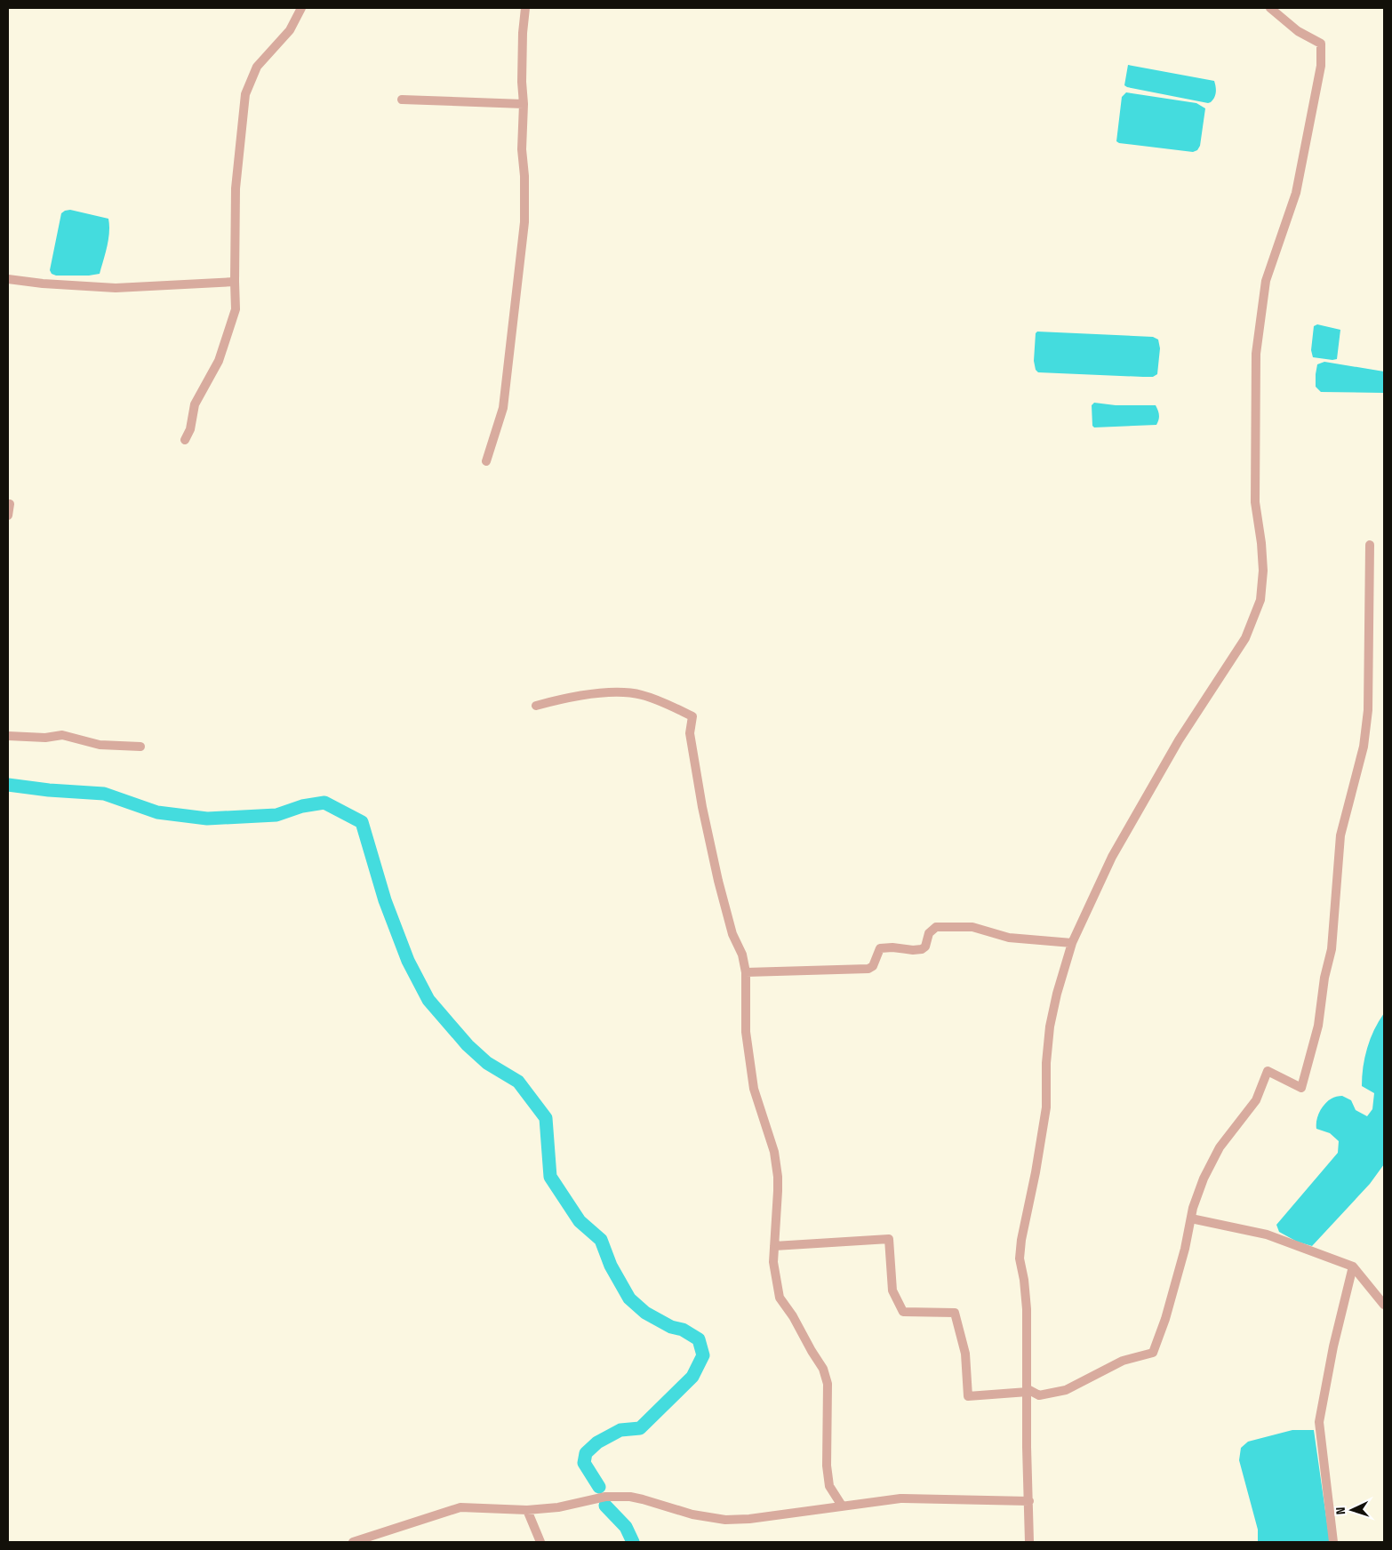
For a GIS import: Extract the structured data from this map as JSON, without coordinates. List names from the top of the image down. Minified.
{"north":"left"}
